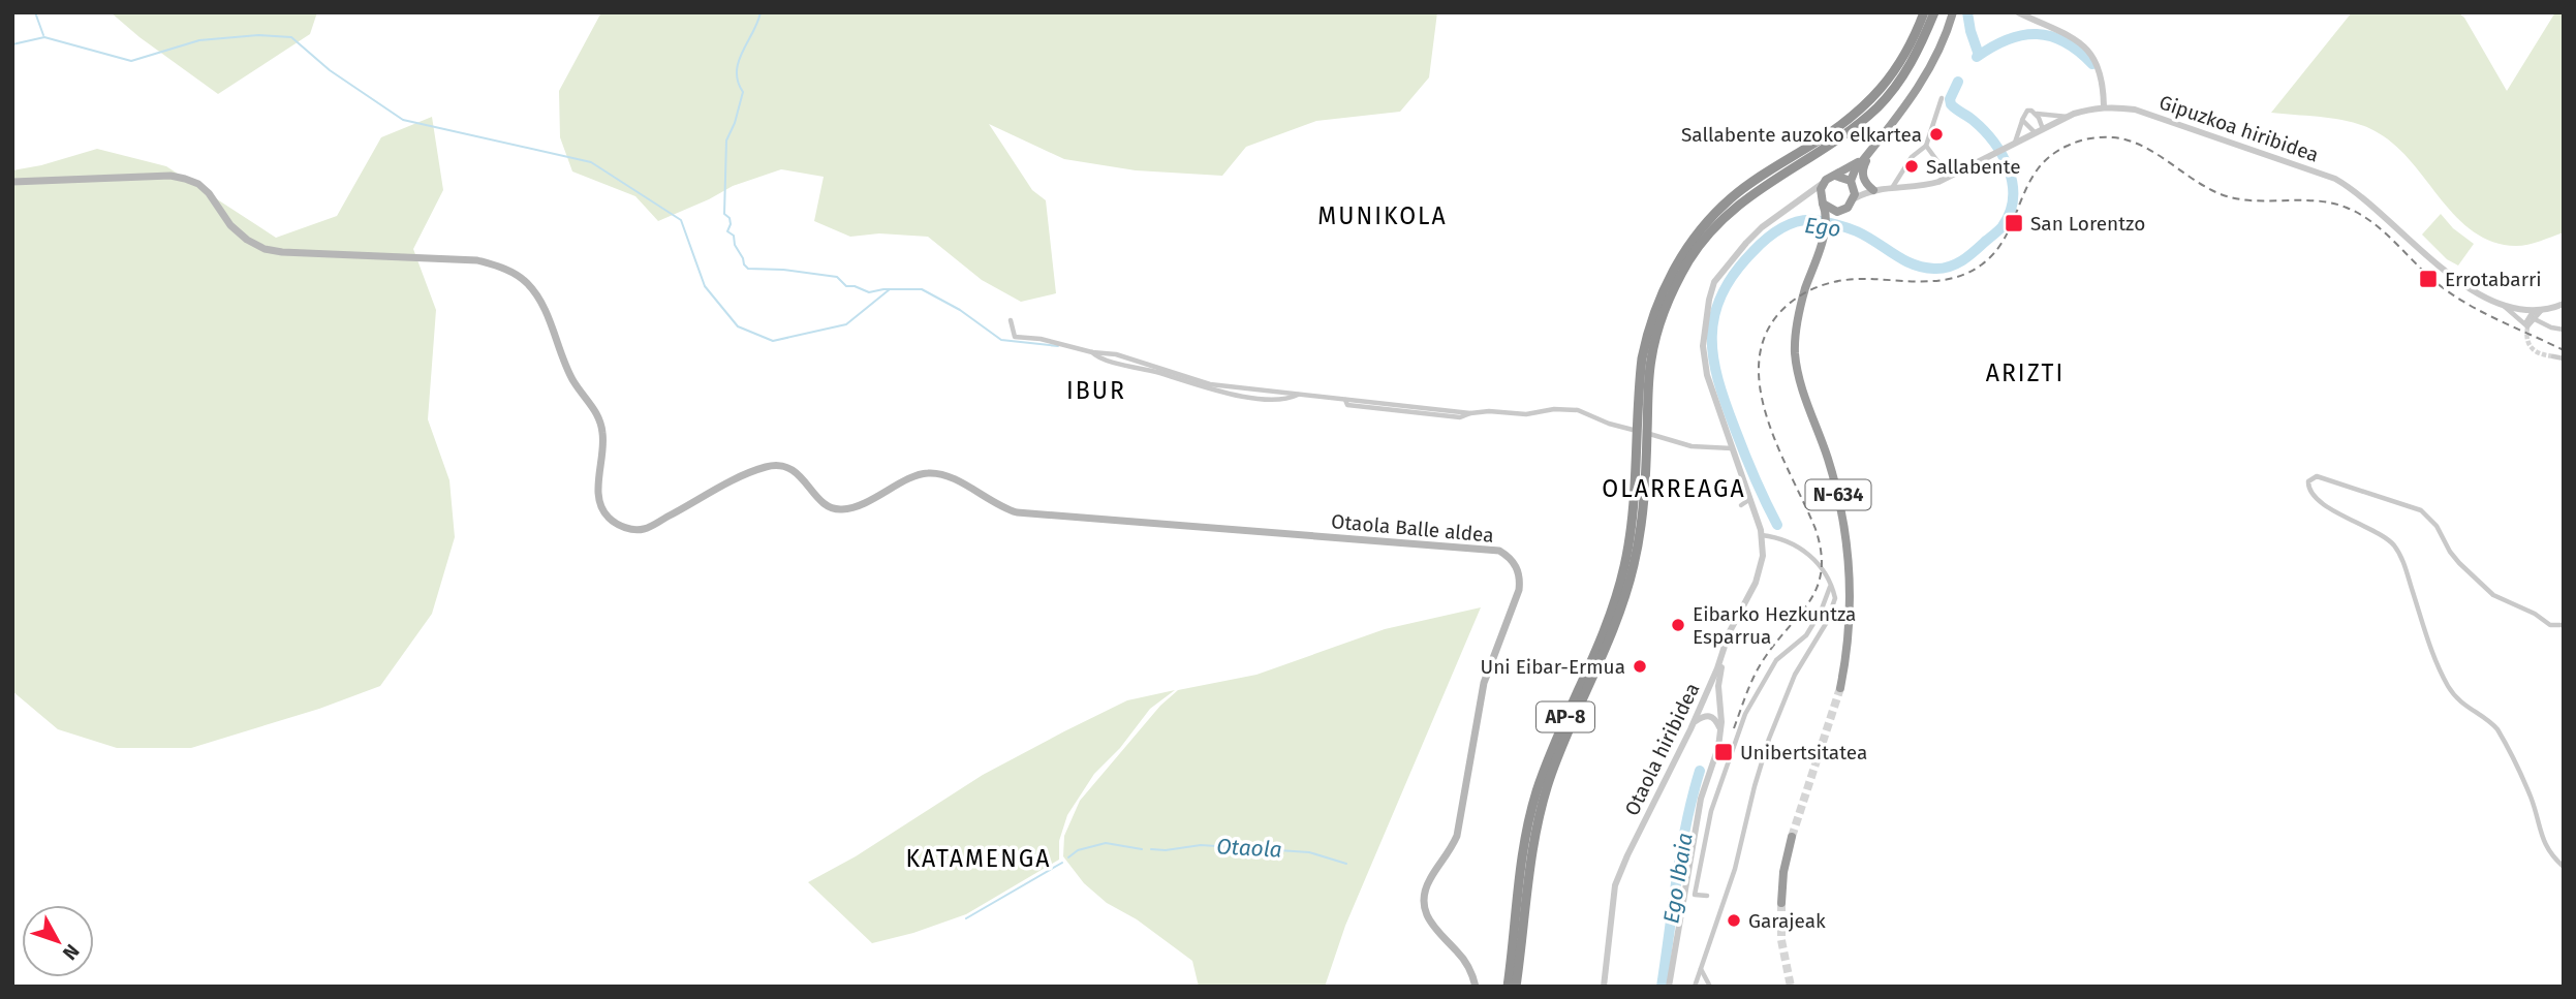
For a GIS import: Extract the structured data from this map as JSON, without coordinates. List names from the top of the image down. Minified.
{"streets":{"highway":["N-634","AP-8"],"main road":["Otaola Balle aldea"],"street":["Gipuzkoa hiribidea","Otaola hiribidea"]},"districts":["MUNIKOLA","ARIZTI","IBUR","OLARREAGA","KATAMENGA"],"water":["Ego","Otaola","Ego Ibaia"],"places":{"other":["Sallabente auzoko elkartea","Sallabente","Eibarko Hezkuntza Esparrua","Uni Eibar-Ermua","Garajeak"],"transit":["San Lorentzo","Errotabarri","Unibertsitatea"]},"north":"bottom right"}
